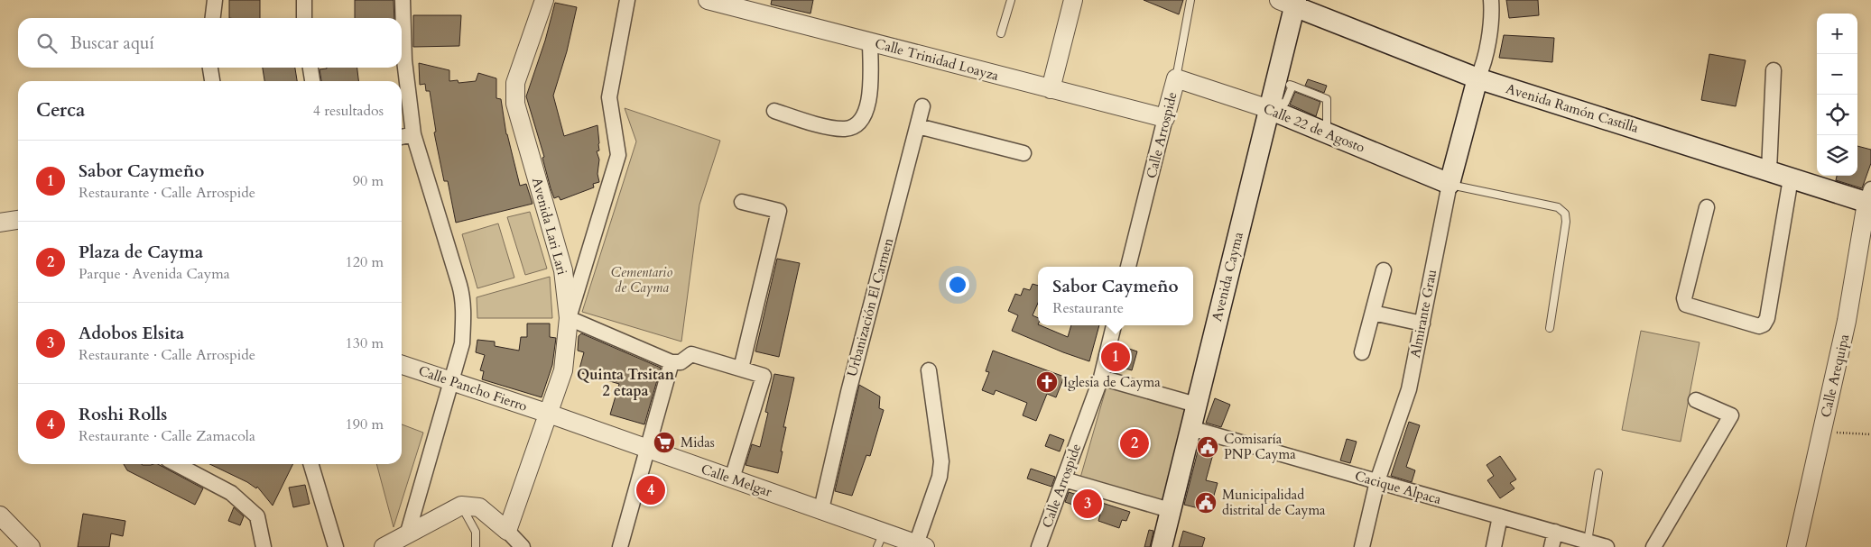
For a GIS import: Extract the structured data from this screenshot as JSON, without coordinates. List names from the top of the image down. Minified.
{"streets":{"main road":["Avenida Ramón Castilla","Calle 22 de Agosto","Avenida Cayma","Almirante Grau"],"street":["Calle Trinidad Loayza","Calle Arrospide","Avenida Lari Lari","Urbanización El Carmen","Calle Arequipa","Calle Pancho Fierro","Calle Melgar","Cacique Alpaca"]},"crossings":[["Calle Trinidad Loayza","Calle Arrospide"],["Avenida Ramón Castilla","Avenida Cayma"],["Avenida Ramón Castilla","Almirante Grau"],["Avenida Ramón Castilla","Calle Arequipa"],["Calle 22 de Agosto","Calle Arrospide"],["Calle 22 de Agosto","Avenida Cayma"],["Calle 22 de Agosto","Almirante Grau"],["Avenida Lari Lari","Calle Pancho Fierro"],["Avenida Lari Lari","Calle Melgar"],["Avenida Cayma","Cacique Alpaca"],["Urbanización El Carmen","Calle Melgar"],["Almirante Grau","Cacique Alpaca"],["Calle Pancho Fierro","Calle Melgar"]],"districts":["Quinta Trsitan 2 etapa"],"parks":["Cementario de Cayma"],"places":{"church":["Iglesia de Cayma"],"supermarket":["Midas"],"public building":["Comisaría PNP Cayma","Municipalidad distrital de Cayma"]},"page":{"map_buttons":["+","−"],"search":"Buscar aquí","heading":["Cerca","4 resultados"],"list":[{"mark":"1","name":"Sabor Caymeño","note":"Restaurante · Calle Arrospide","value":"90 m"},{"mark":"2","name":"Plaza de Cayma","note":"Parque · Avenida Cayma","value":"120 m"},{"mark":"3","name":"Adobos Elsita","note":"Restaurante · Calle Arrospide","value":"130 m"},{"mark":"4","name":"Roshi Rolls","note":"Restaurante · Calle Zamacola","value":"190 m"}],"popup":["Sabor Caymeño","Restaurante"],"pins":["1","2","4","3"]}}
